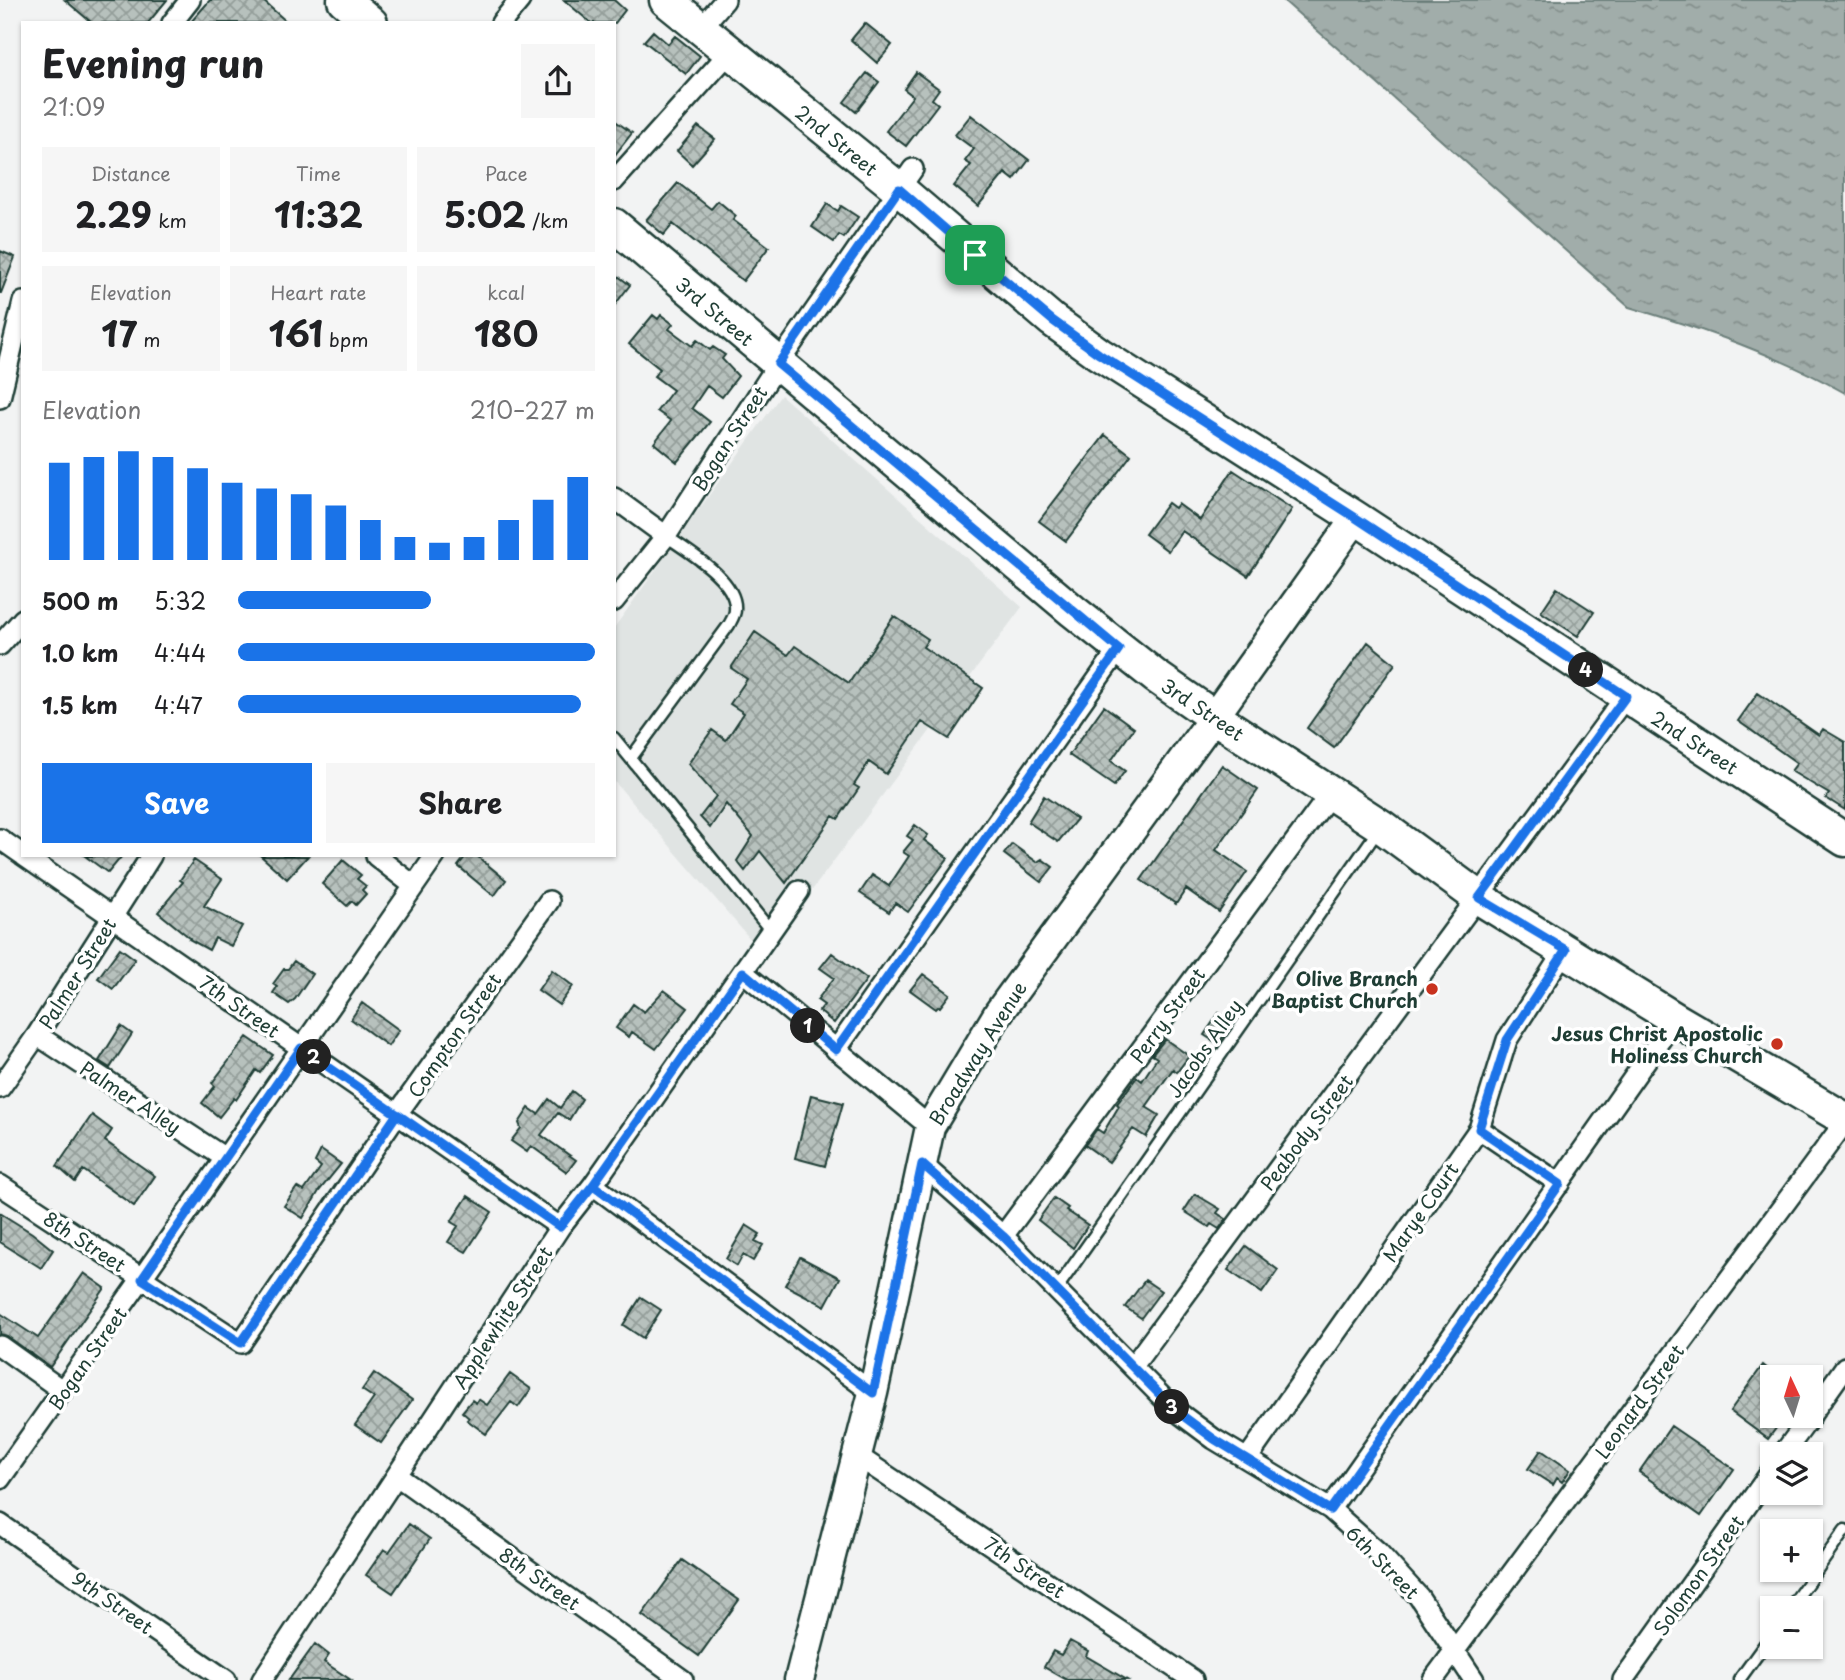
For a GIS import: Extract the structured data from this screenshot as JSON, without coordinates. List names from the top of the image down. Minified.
{"streets":{"main road":["2nd Street","3rd Street","Broadway Avenue"],"street":["Bogan Street","Palmer Street","7th Street","Perry Street","Compton Street","Palmer Alley","Peabody Street","Marye Court","8th Street","Applewhite Street","Leonard Street","6th Street","Solomon Street","9th Street"],"lane":["Jacobs Alley"]},"crossings":[["2nd Street","Bogan Street"],["2nd Street","Broadway Avenue"],["2nd Street","Peabody Street"],["3rd Street","Bogan Street"],["3rd Street","Perry Street"],["3rd Street","Jacobs Alley"],["3rd Street","Broadway Avenue"],["3rd Street","Peabody Street"],["3rd Street","Marye Court"],["3rd Street","Leonard Street"],["Bogan Street","7th Street"],["Bogan Street","Palmer Alley"],["Bogan Street","8th Street"],["Palmer Street","7th Street"],["Palmer Street","Palmer Alley"],["7th Street","Compton Street"],["7th Street","Broadway Avenue"],["7th Street","Applewhite Street"],["Perry Street","6th Street"],["Compton Street","8th Street"],["Jacobs Alley","6th Street"],["Broadway Avenue","6th Street"],["Peabody Street","6th Street"],["Marye Court","6th Street"],["8th Street","Applewhite Street"],["Leonard Street","6th Street"]],"places":["Olive Branch Baptist Church","Jesus Christ Apostolic Holiness Church"],"north":"top","page":{"heading":["Evening run","21:09"],"stats":[["Distance","2.29 km"],["Time","11:32"],["Pace","5:02 /km"],["Elevation","17 m"],["Heart rate","161 bpm"],["kcal","180"]],"chart":["Elevation","210–227 m"],"list":[{"name":"500 m","note":"5:32"},{"name":"1.0 km","note":"4:44"},{"name":"1.5 km","note":"4:47"}],"pins":["4","1","2","3"],"buttons":["Save","Share"],"map_buttons":["+","−"]}}
